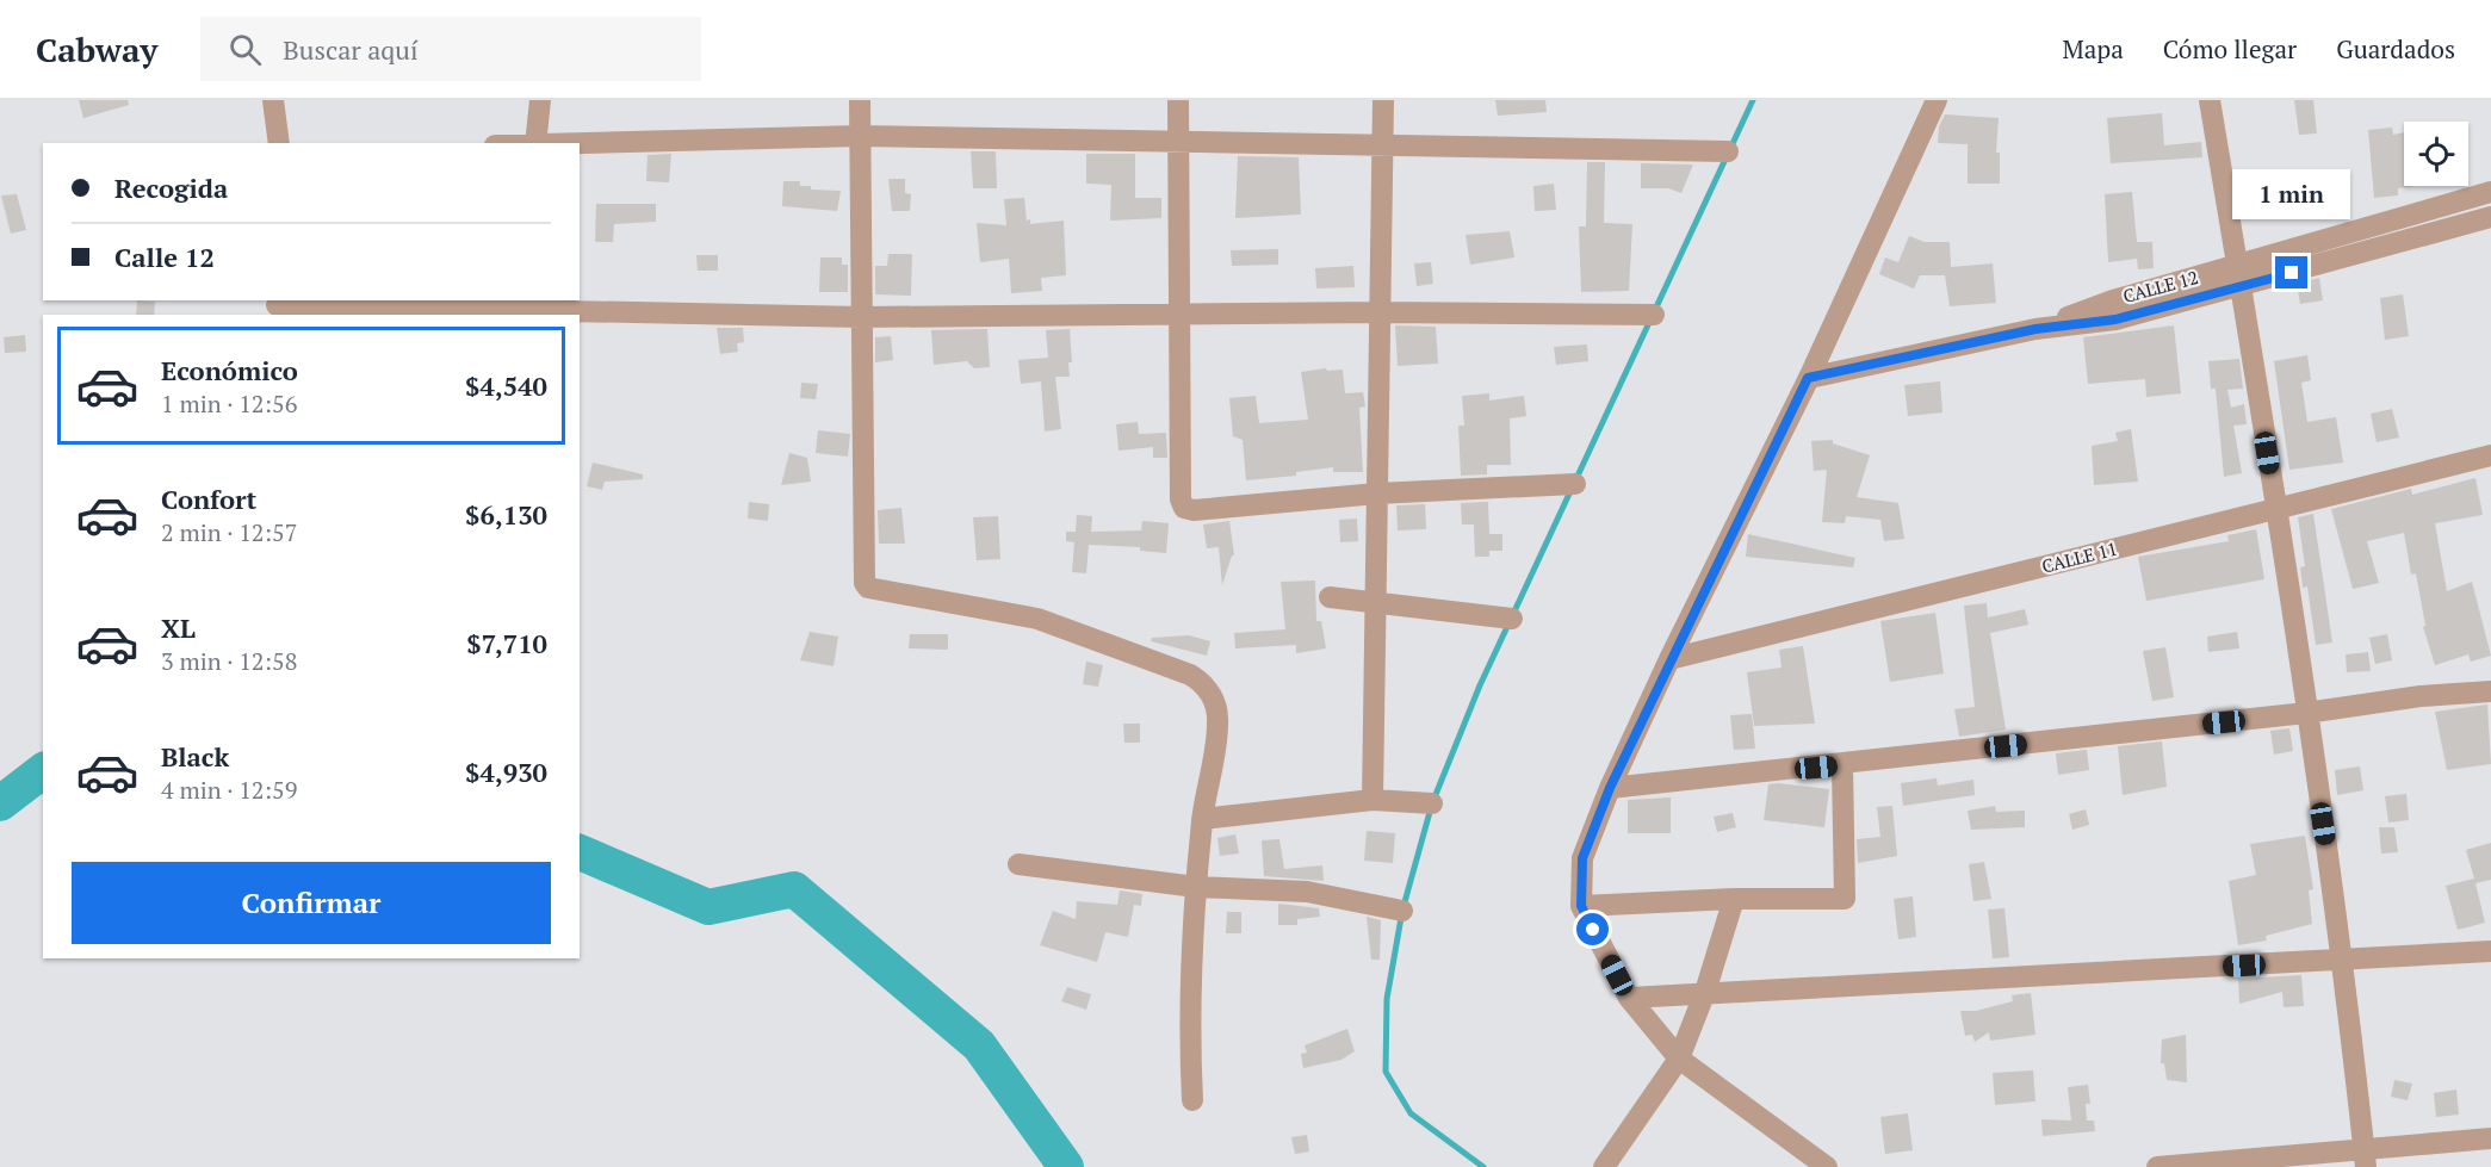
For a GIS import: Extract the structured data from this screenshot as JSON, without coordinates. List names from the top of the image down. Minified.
{"streets":{"street":["CALLE 12","CALLE 11"]},"page":{"header":"Cabway","search":"Buscar aquí","nav":["Mapa","Cómo llegar","Guardados"],"banner":["Recogida","Calle 12"],"bubble":"1 min","list":[{"name":"Económico","note":"1 min · 12:56","value":"$4,540"},{"name":"Confort","note":"2 min · 12:57","value":"$6,130"},{"name":"XL","note":"3 min · 12:58","value":"$7,710"},{"name":"Black","note":"4 min · 12:59","value":"$4,930"}],"buttons":"Confirmar"}}
